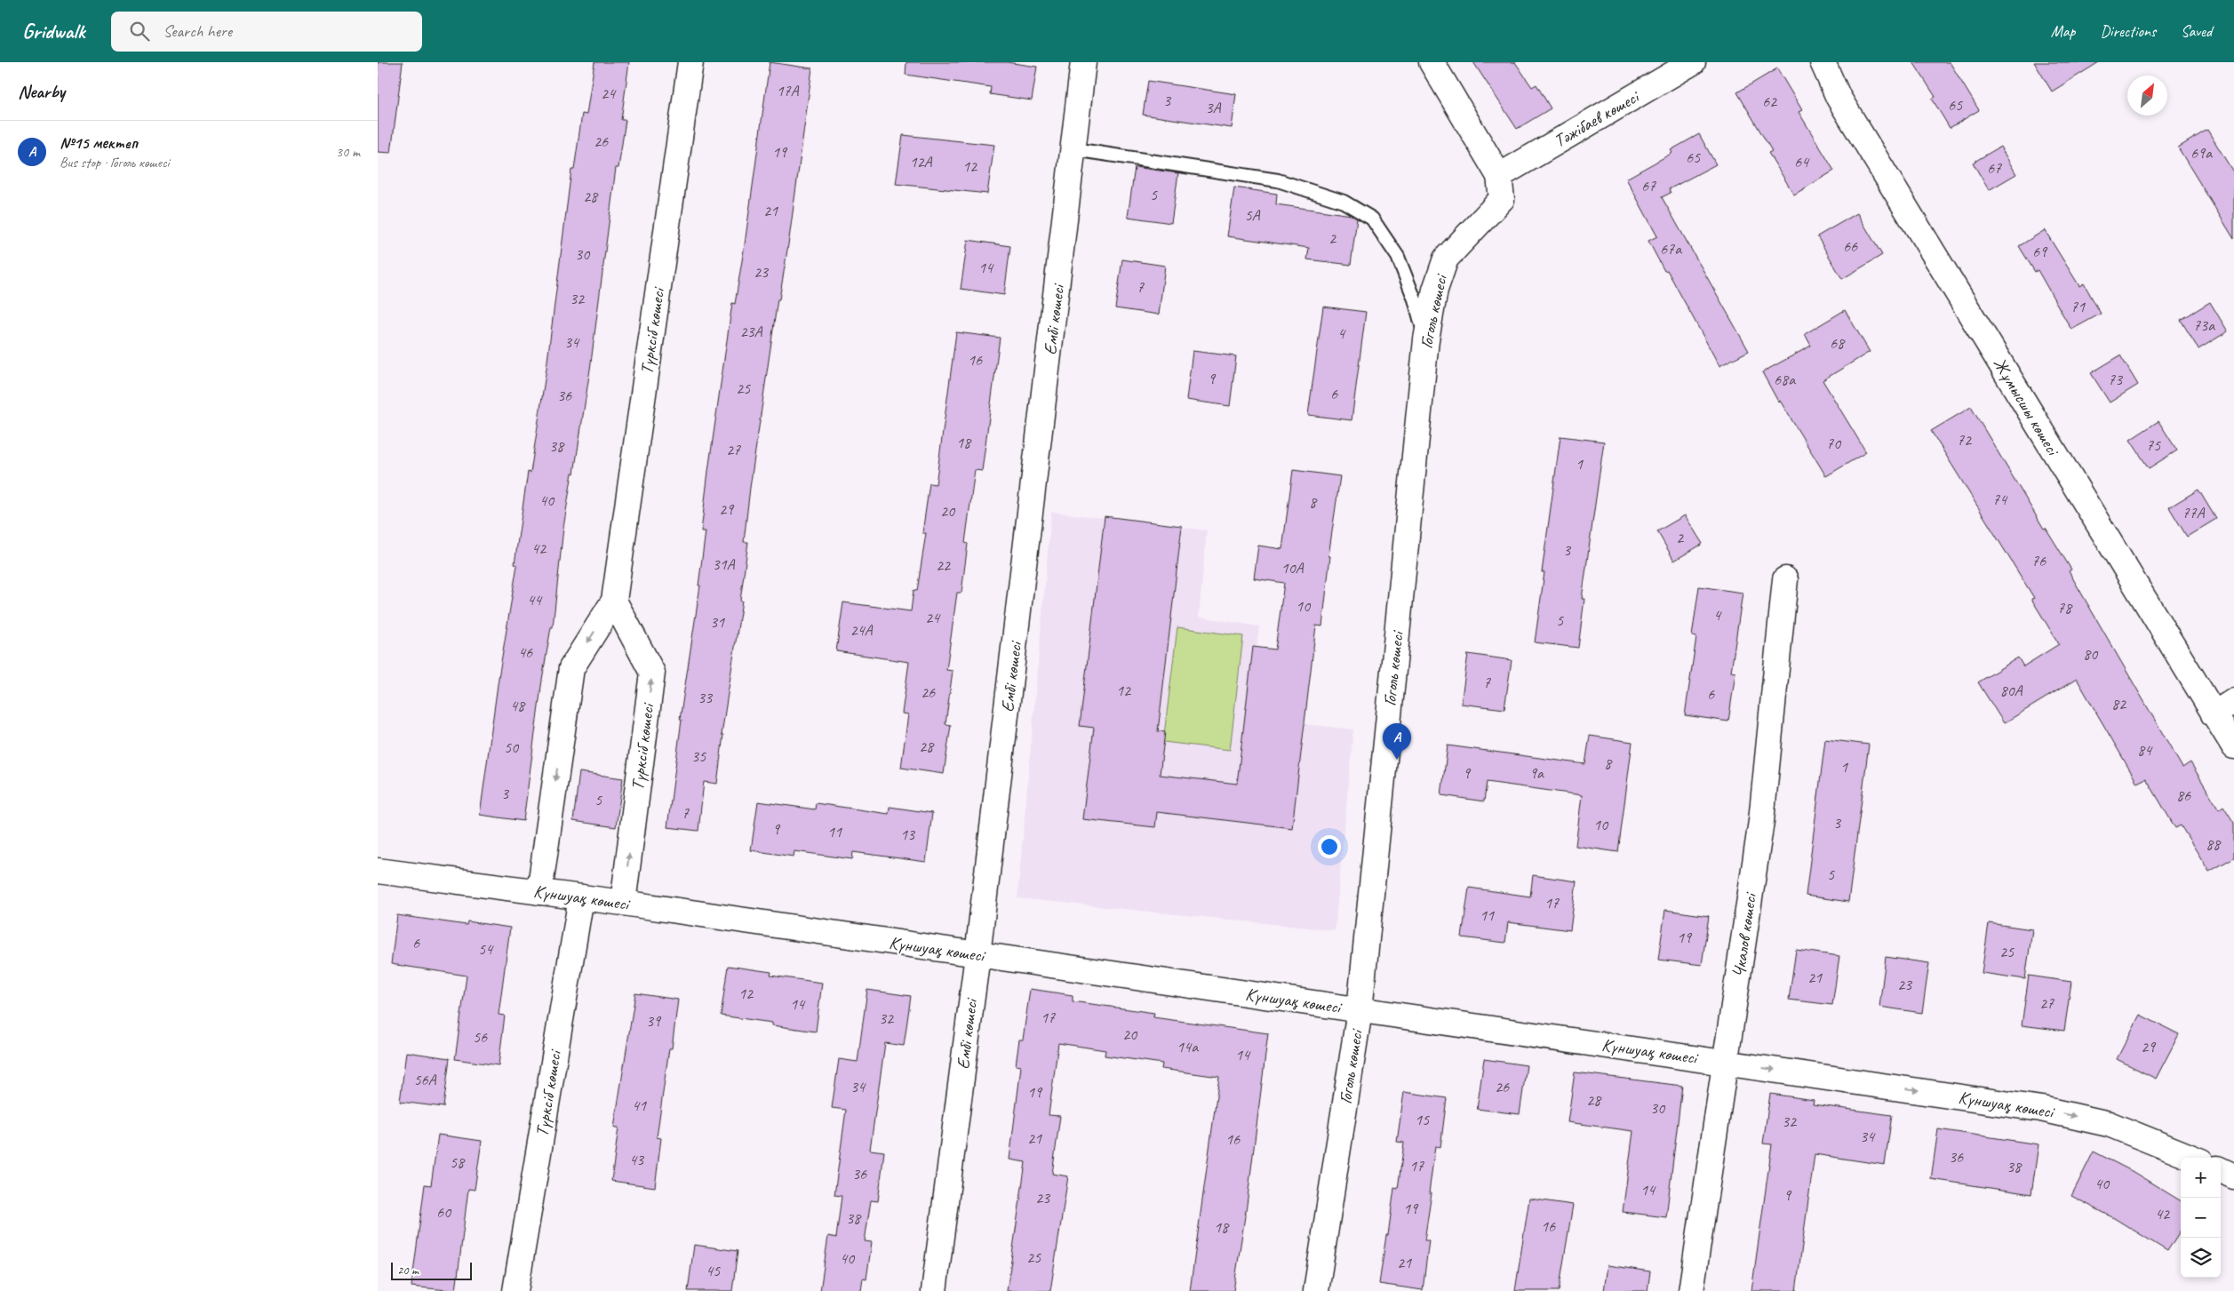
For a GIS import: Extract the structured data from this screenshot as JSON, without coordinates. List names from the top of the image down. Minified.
{"streets":{"street":["Тәжібаев көшесі","Гоголь көшесі","Ембі көшесі","Түрксіб көшесі","Жұмысшы көшесі","Күншуақ көшесі","Чкалов көшесі"]},"crossings":[["Тәжібаев көшесі","Гоголь көшесі"],["Гоголь көшесі","Күншуақ көшесі"],["Ембі көшесі","Күншуақ көшесі"],["Түрксіб көшесі","Күншуақ көшесі"],["Күншуақ көшесі","Чкалов көшесі"]],"house_numbers":["17А","24","3","62","65","3А","26","19","69а","65","12А","64","12","67","67","5","28","21","5А","2","66","67а","69","30","14","23","7","32","71","73а","23А","4","34","68","16","9","68а","73","25","6","36","72","18","70","75","38","27","1","74","40","8","29","20","77А","2","42","3","76","31А","22","10А","44","10","78","4","24","5","31","24А","46","80","7","12","80А","26","6","33","82","48","28","50","84","35","8","1","9","9а","3","86","5","7","3","10","9","11","13","88","5","17","11","19","6","54","25","21","23","12","27","14","17","32","39","20","56","14а","29","14","56А","34","26","19","28","41","30","15","32","34","21","16","36","43","58","17","38","36","40","14","9","23","19","60","42","38","16","18","25","40","21","45"],"scale_bar":"20 m","north":"top right","page":{"header":"Gridwalk","search":"Search here","nav":["Map","Directions","Saved"],"heading":"Nearby","list":[{"mark":"A","name":"№15 мектеп","note":"Bus stop · Гоголь көшесі","value":"30 m"}],"pins":"A","map_buttons":["+","−"],"scale":"20 m"}}
